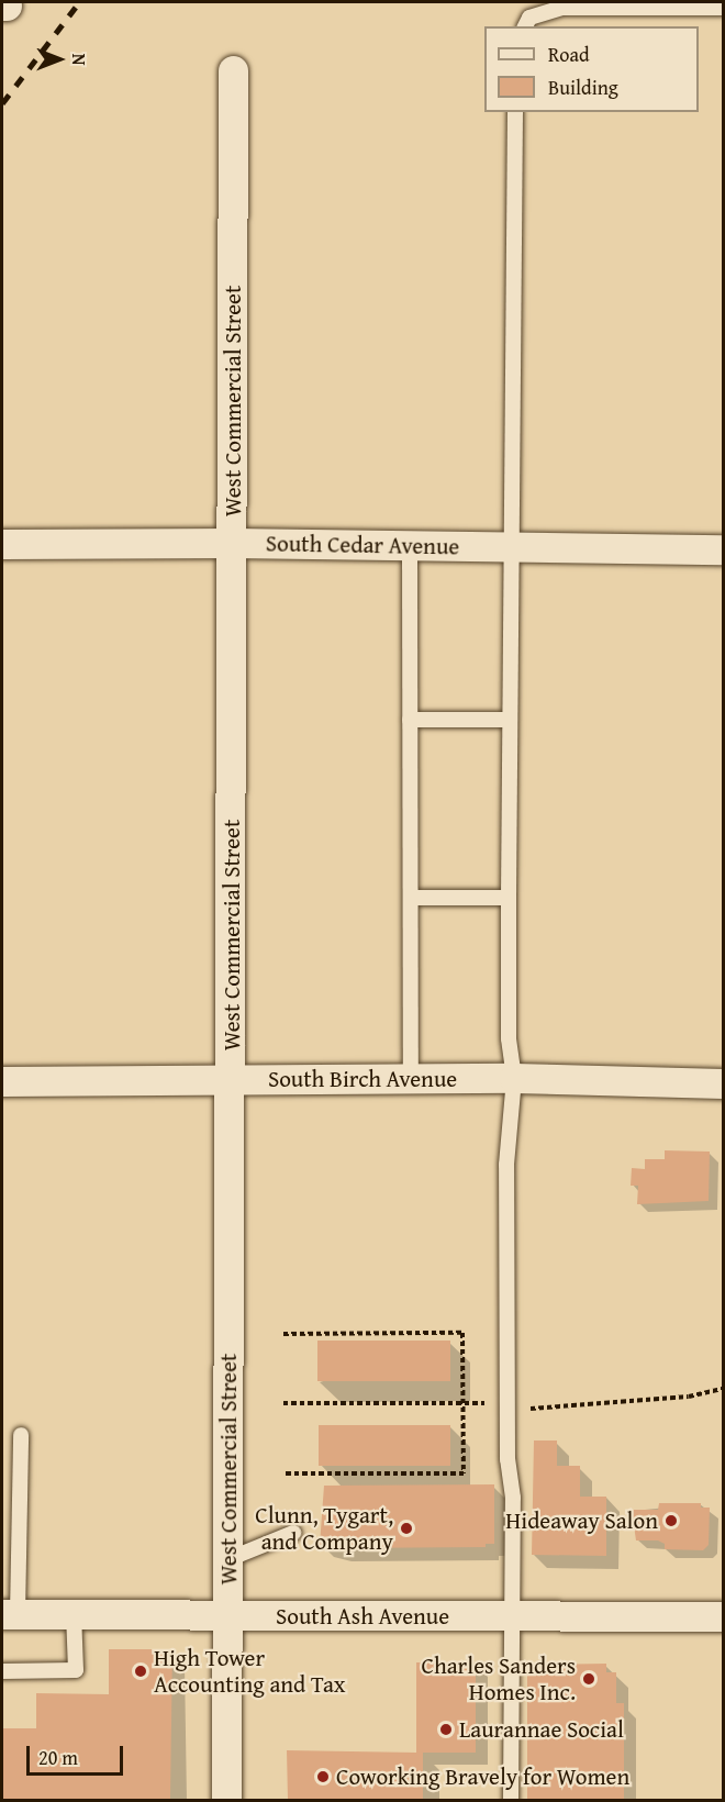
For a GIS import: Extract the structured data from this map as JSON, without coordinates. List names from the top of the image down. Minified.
{"streets":{"street":["West Commercial Street","South Cedar Avenue","South Birch Avenue","South Ash Avenue"]},"crossings":[["West Commercial Street","South Cedar Avenue"],["West Commercial Street","South Birch Avenue"],["West Commercial Street","South Ash Avenue"]],"places":["Hideaway Salon","Clunn, Tygart, and Company","High Tower Accounting and Tax","Charles Sanders Homes Inc.","Laurannae Social","Coworking Bravely for Women"],"legend":["Road","Building"],"scale_bar":"20 m","north":"right"}
